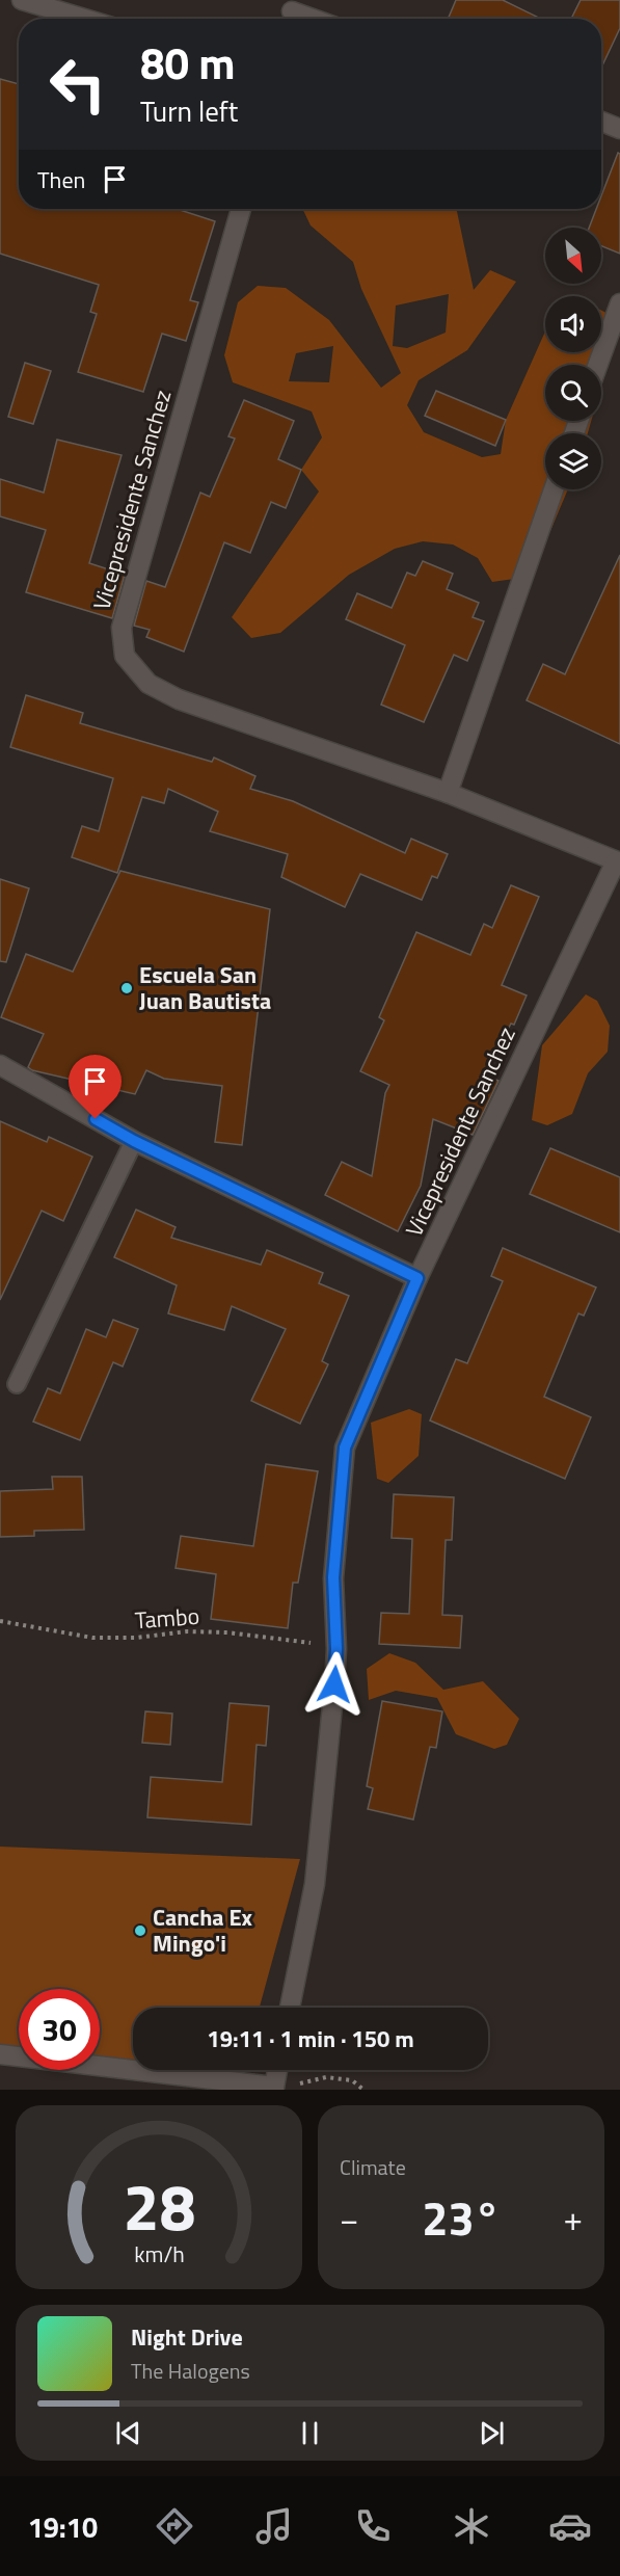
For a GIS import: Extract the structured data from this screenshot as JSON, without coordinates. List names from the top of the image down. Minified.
{"streets":{"street":["Vicepresidente Sanchez"],"path":["Tambo"]},"crossings":[["Vicepresidente Sanchez","Tambo"]],"places":["Escuela San Juan Bautista","Cancha Ex Mingo'i"],"north":"bottom right","page":{"turn":["80 m","Turn left"],"then":"Then","limit":"30","trip":"19:11 · 1 min · 150 m","tile":"Climate","heat":["−","23°","+"],"song":["Night Drive","The Halogens"],"tabs":"19:10","gauge":["28","km/h"]}}
